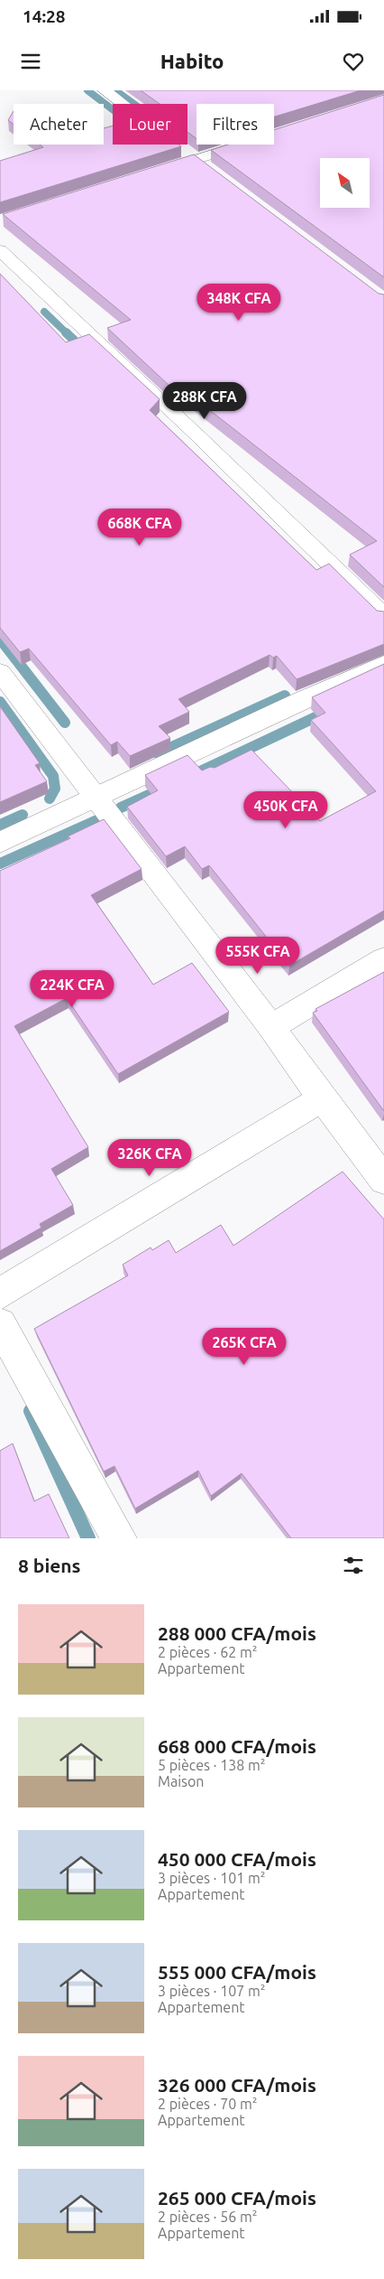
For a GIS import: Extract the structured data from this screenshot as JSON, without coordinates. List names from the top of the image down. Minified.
{"north":"top left","page":{"status":"14:28","header":"Habito","chip":["Acheter","Louer","Filtres"],"price":["348K CFA","288K CFA","668K CFA","450K CFA","555K CFA","224K CFA","326K CFA","265K CFA"],"heading":"8 biens","list":[{"name":"288 000 CFA/mois","note":"2 pièces · 62 m² · Appartement"},{"name":"668 000 CFA/mois","note":"5 pièces · 138 m² · Maison"},{"name":"450 000 CFA/mois","note":"3 pièces · 101 m² · Appartement"},{"name":"555 000 CFA/mois","note":"3 pièces · 107 m² · Appartement"},{"name":"326 000 CFA/mois","note":"2 pièces · 70 m² · Appartement"},{"name":"265 000 CFA/mois","note":"2 pièces · 56 m² · Appartement"}]}}
